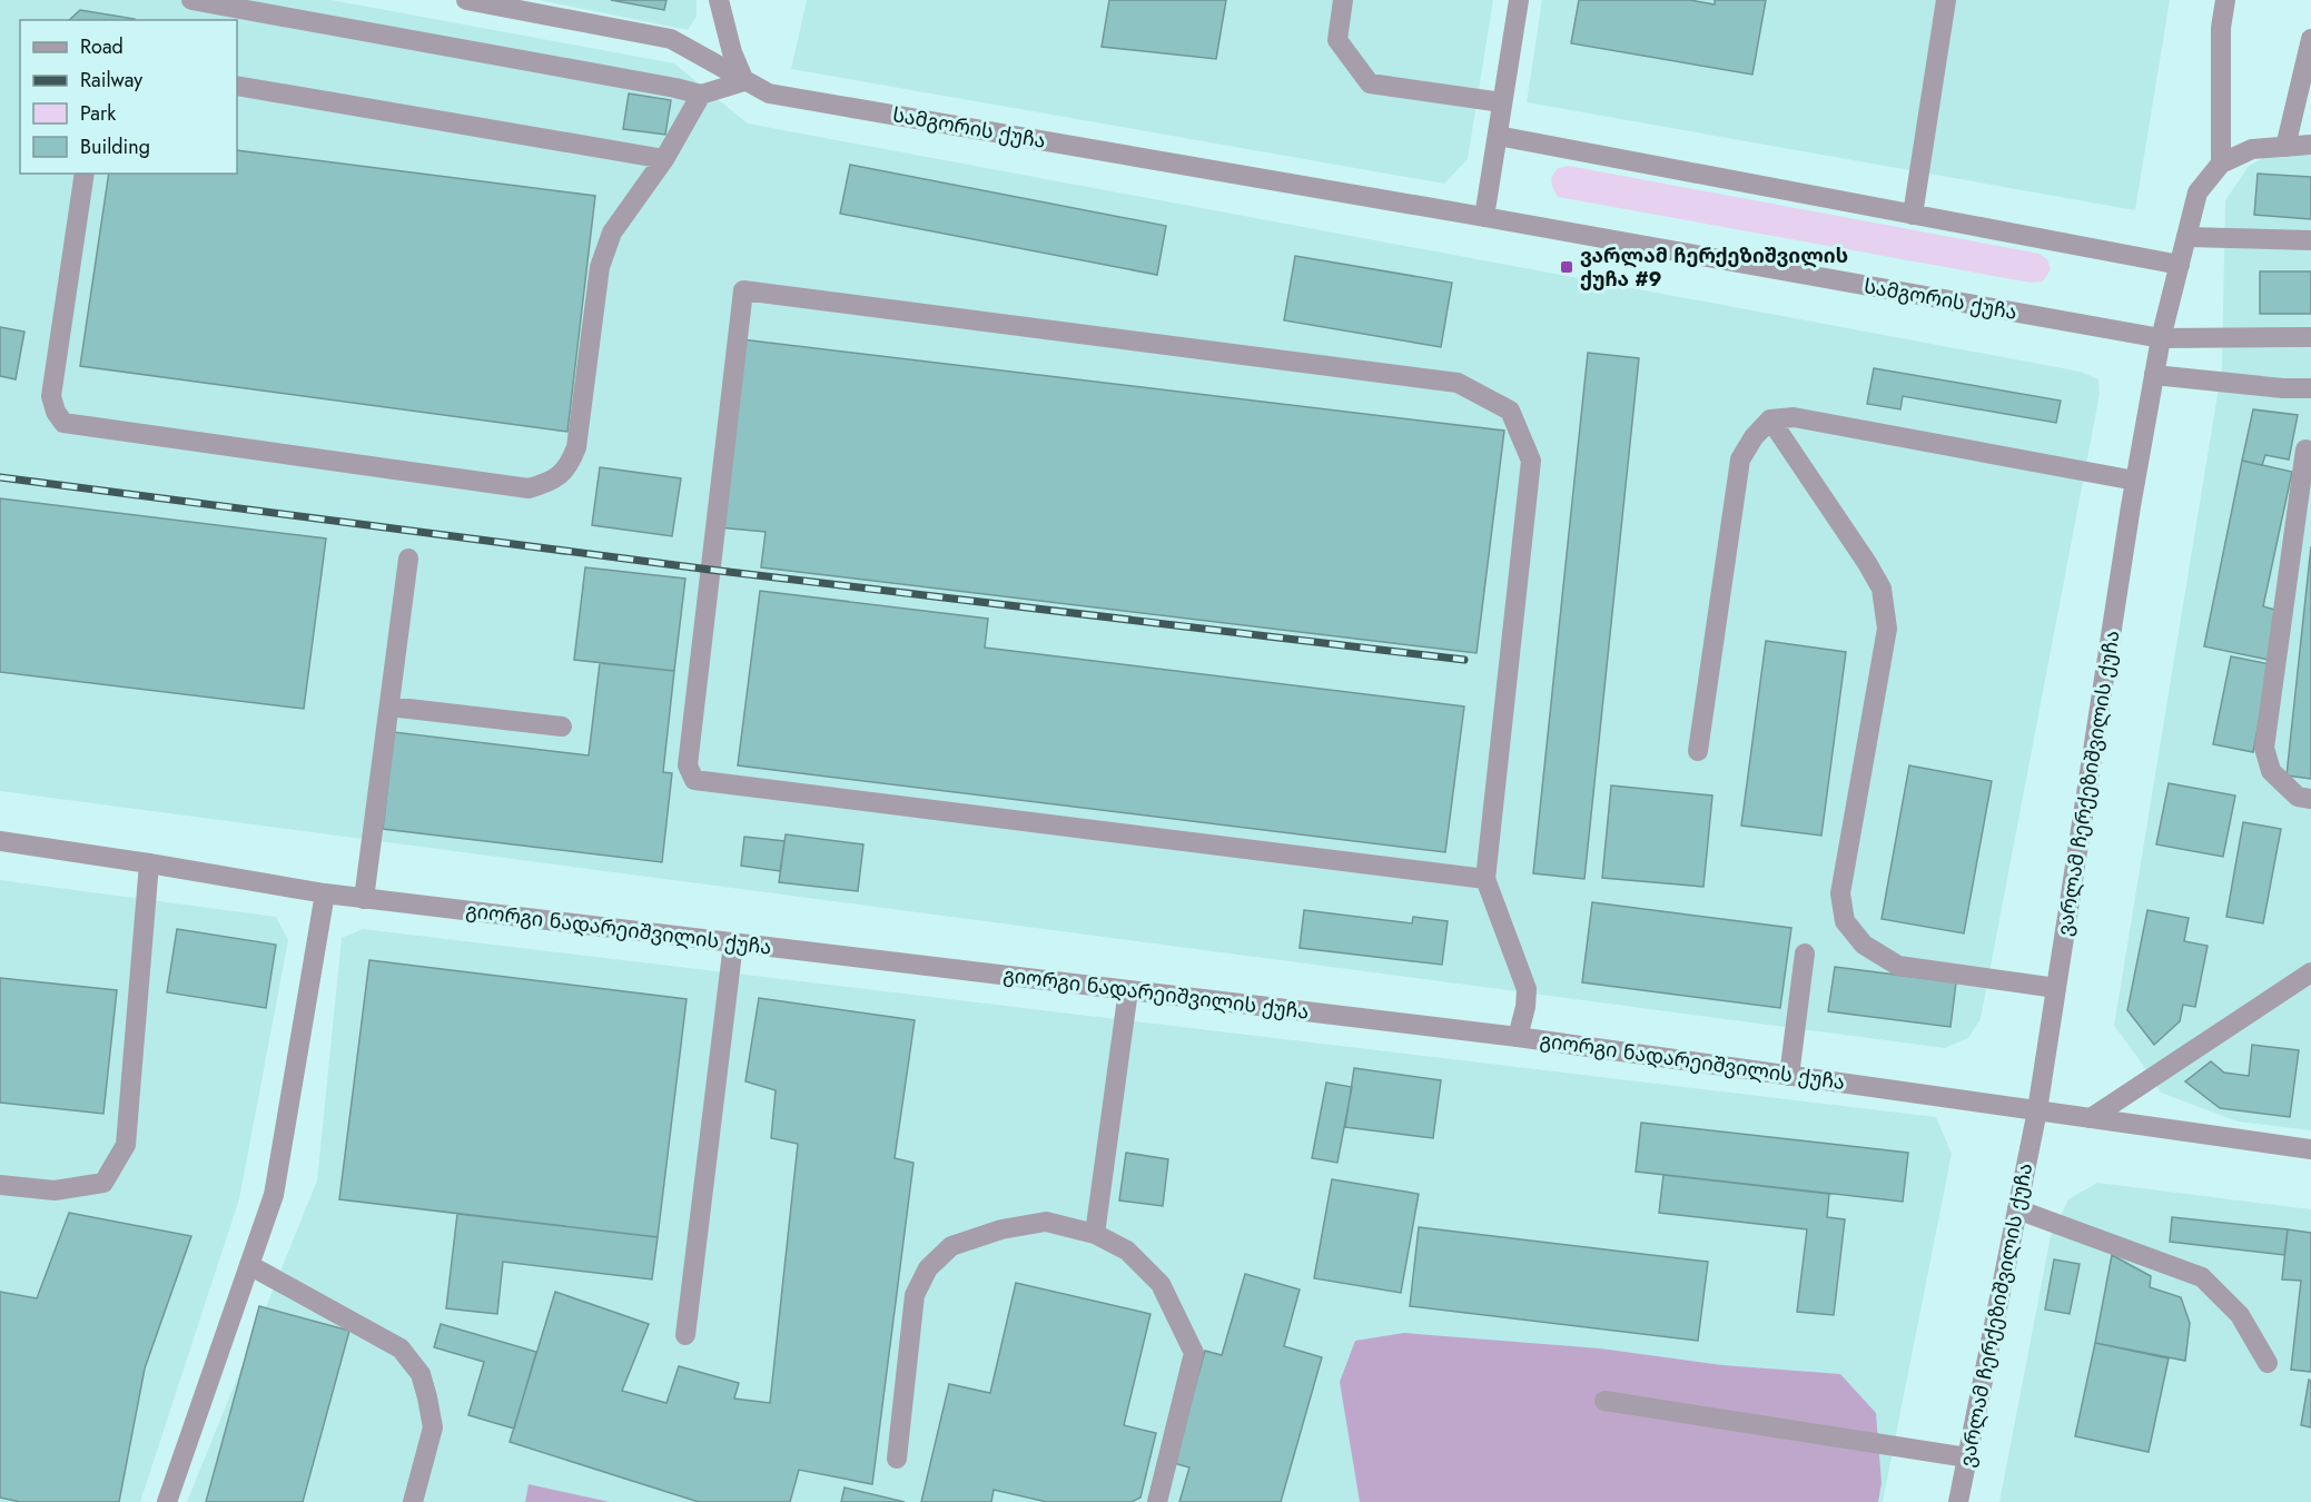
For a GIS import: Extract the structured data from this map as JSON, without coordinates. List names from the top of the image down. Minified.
{"streets":{"street":["სამგორის ქუჩა","ვარლამ ჩერქეზიშვილის ქუჩა","გიორგი ნადარეიშვილის ქუჩა"]},"crossings":[["სამგორის ქუჩა","ვარლამ ჩერქეზიშვილის ქუჩა"],["ვარლამ ჩერქეზიშვილის ქუჩა","გიორგი ნადარეიშვილის ქუჩა"]],"places":{"transit":["ვარლამ ჩერქეზიშვილის ქუჩა #9"]},"legend":["Road","Railway","Park","Building"]}
